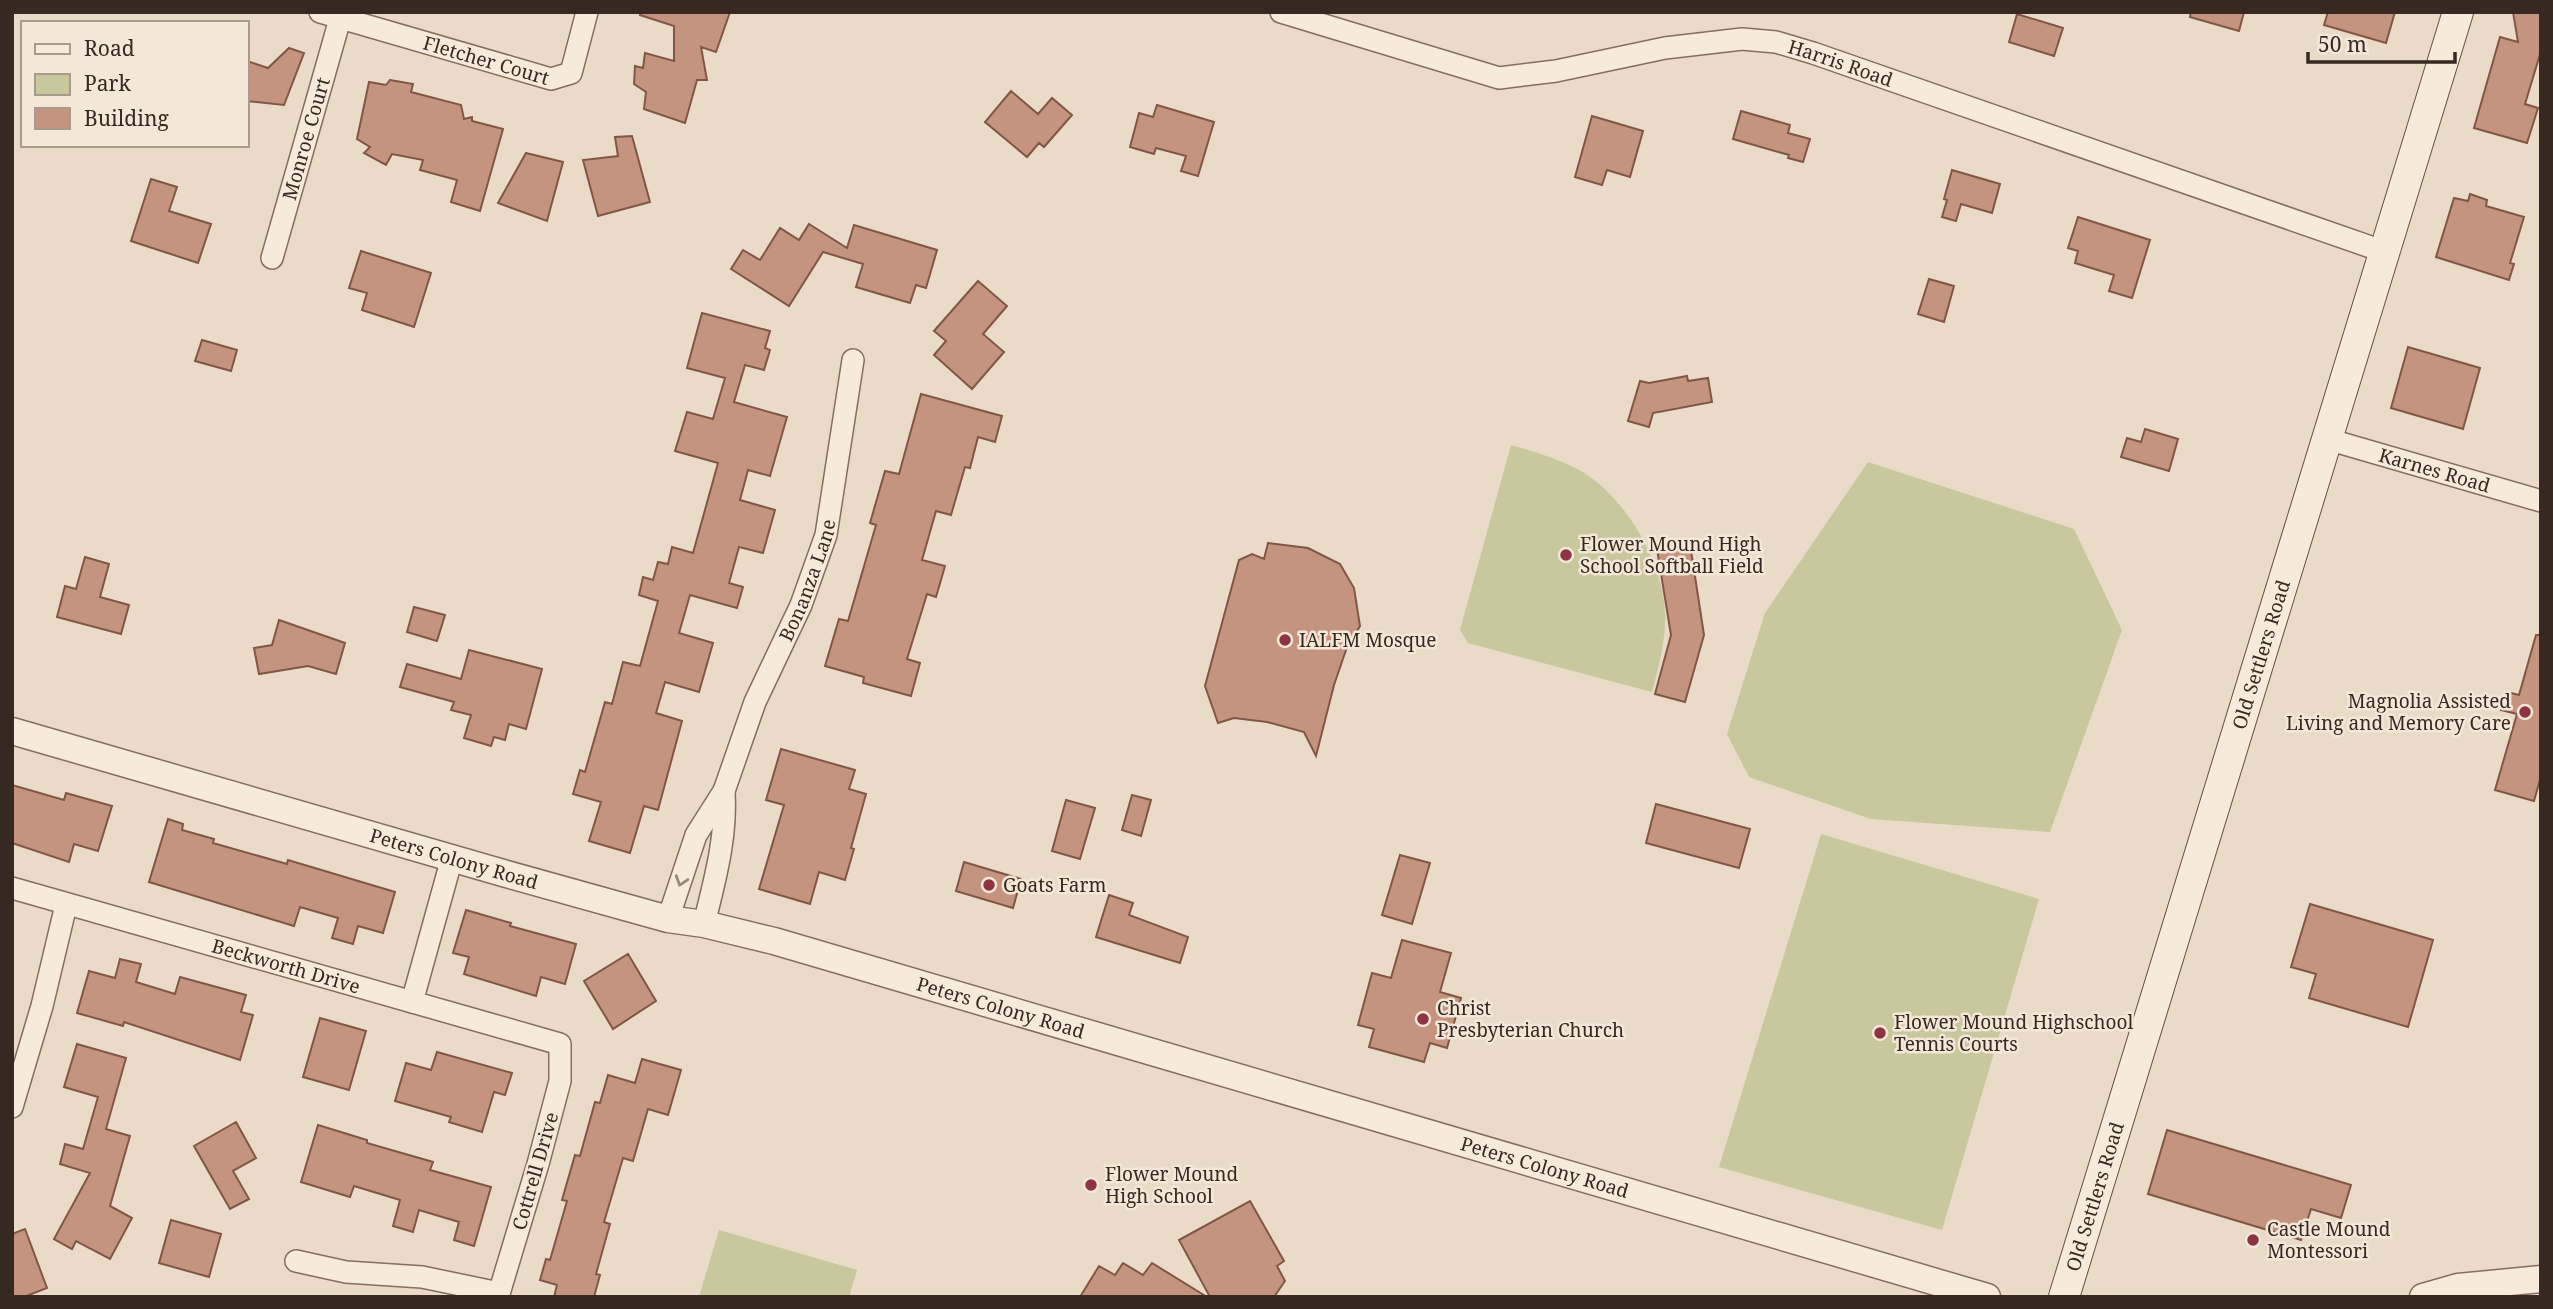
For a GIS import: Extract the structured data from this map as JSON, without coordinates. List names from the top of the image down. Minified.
{"streets":{"main road":["Old Settlers Road"],"street":["Fletcher Court","Harris Road","Monroe Court","Karnes Road","Bonanza Lane","Peters Colony Road","Beckworth Drive","Cottrell Drive"]},"crossings":[["Fletcher Court","Monroe Court"],["Harris Road","Old Settlers Road"],["Karnes Road","Old Settlers Road"],["Bonanza Lane","Peters Colony Road"],["Beckworth Drive","Cottrell Drive"]],"places":["Flower Mound High School Softball Field","IALFM Mosque","Magnolia Assisted Living and Memory Care","Goats Farm","Christ Presbyterian Church","Flower Mound Highschool Tennis Courts","Flower Mound High School","Castle Mound Montessori"],"legend":["Road","Park","Building"],"scale_bar":"50 m"}
